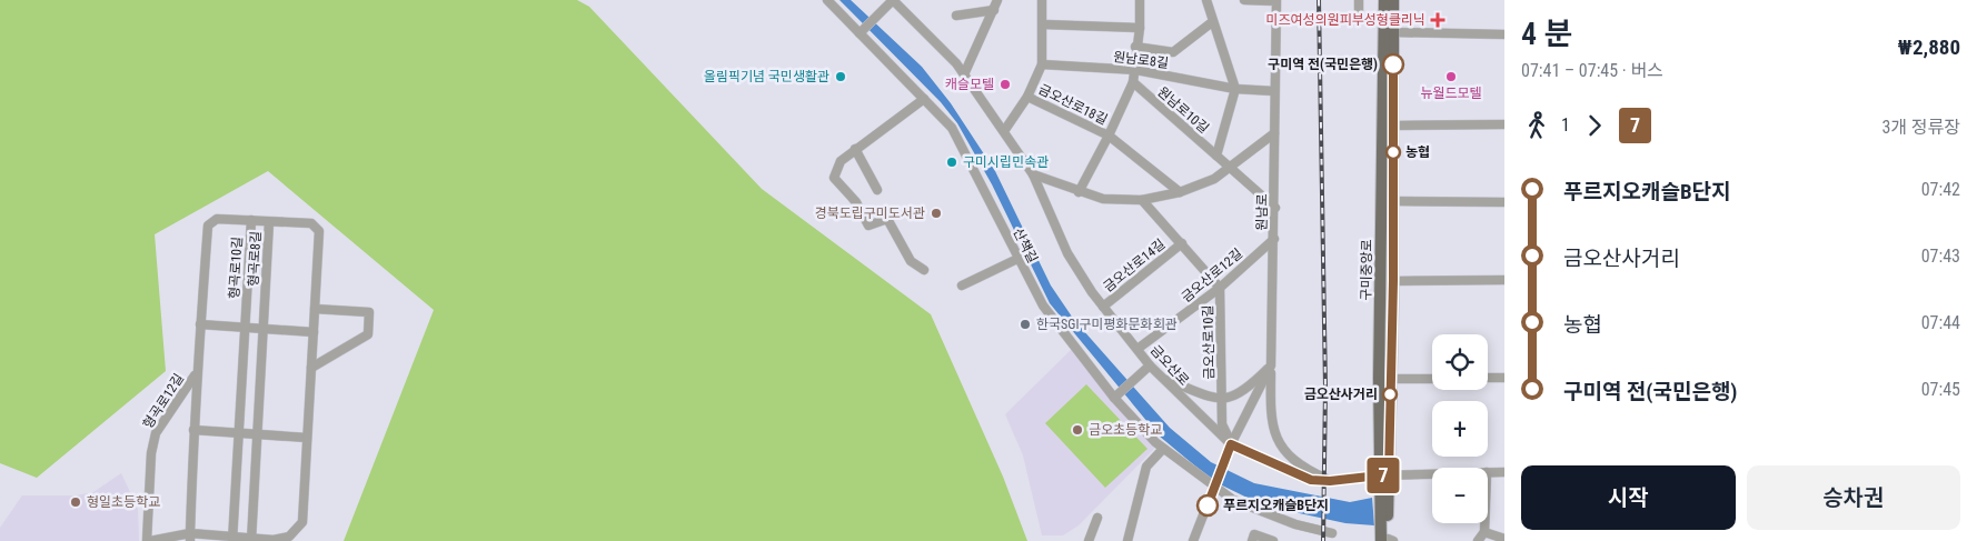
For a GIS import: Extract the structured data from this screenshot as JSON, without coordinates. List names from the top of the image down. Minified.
{"streets":{"main road":["구미중앙로"],"street":["원남로8길","금오산로18길","원남로10길","원남로","산책길","형곡로8길","금오산로14길","형곡로10길","금오산로12길","금오산로10길","금오산로","형곡로12길"]},"crossings":[["원남로8길","금오산로18길"],["원남로8길","원남로"],["금오산로18길","금오산로"],["원남로","산책길"],["원남로","금오산로12길"],["원남로","금오산로10길"],["원남로","금오산로"],["금오산로14길","금오산로10길"],["금오산로14길","금오산로"],["형곡로10길","형곡로12길"],["구미중앙로","금오산로"],["금오산로12길","금오산로10길"],["금오산로12길","금오산로"],["금오산로10길","금오산로"]],"places":{"health":["미즈여성의원피부성형클리닉"],"other":["구미역 전(국민은행)","올림픽기념 국민생활관","뉴월드모텔","캐슬모텔","농협","구미시립민속관","경북도립구미도서관","한국SGI구미평화문화회관","금오산사거리","금오초등학교","형일초등학교","푸르지오캐슬B단지"]},"lines":["bus line 7"],"page":{"on_map":"7","heading":["4 분","07:41 – 07:45 · 버스","₩2,880"],"legs":["1","7","3개 정류장"],"list":[{"name":"푸르지오캐슬B단지","value":"07:42"},{"name":"금오산사거리","value":"07:43"},{"name":"농협","value":"07:44"},{"name":"구미역 전(국민은행)","value":"07:45"}],"map_buttons":["+","−"],"buttons":["시작","승차권"]}}
